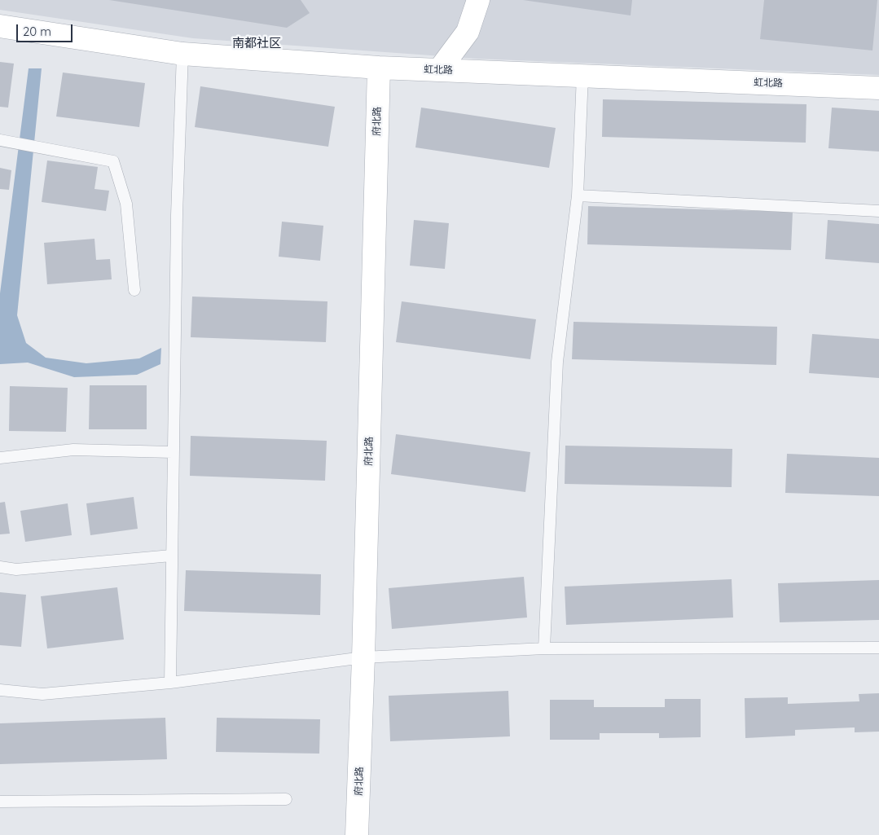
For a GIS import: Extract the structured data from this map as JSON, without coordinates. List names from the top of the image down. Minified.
{"streets":{"street":["虹北路","府北路"]},"crossings":[["虹北路","府北路"]],"districts":["南都社区"],"scale_bar":"20 m"}
